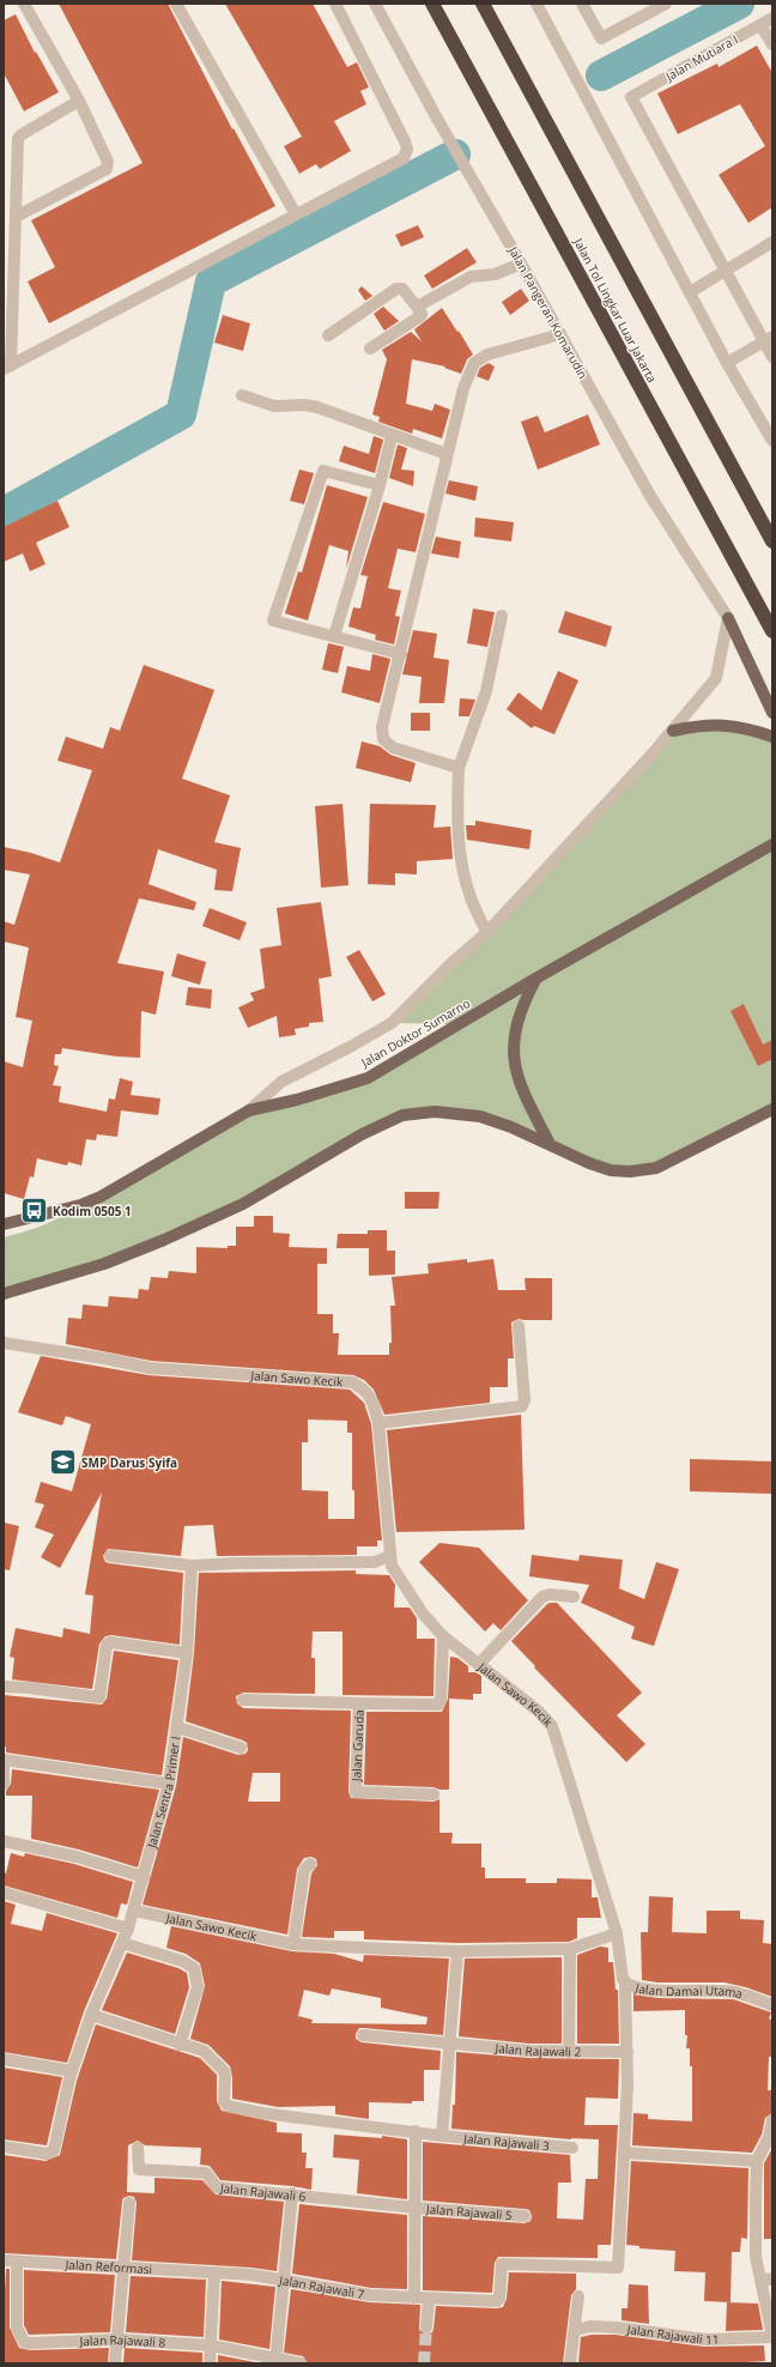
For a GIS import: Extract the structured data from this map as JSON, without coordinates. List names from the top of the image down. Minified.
{"streets":{"highway":["Jalan Tol Lingkar Luar Jakarta"],"main road":["Jalan Doktor Sumarno"],"street":["Jalan Mutiara I","Jalan Pangeran Komarudin","Jalan Sawo Kecik","Jalan Garuda","Jalan Sentra Primer I","Jalan Damai Utama","Jalan Rajawali 2","Jalan Rajawali 3","Jalan Rajawali 6","Jalan Rajawali 5","Jalan Reformasi","Jalan Rajawali 7","Jalan Rajawali 11","Jalan Rajawali 8"]},"crossings":[["Jalan Sawo Kecik","Jalan Garuda"],["Jalan Sawo Kecik","Jalan Sentra Primer I"],["Jalan Sawo Kecik","Jalan Damai Utama"],["Jalan Rajawali 2","Jalan Rajawali 7"],["Jalan Rajawali 6","Jalan Rajawali 5"],["Jalan Reformasi","Jalan Rajawali 7"],["Jalan Reformasi","Jalan Rajawali 8"]],"places":{"bus stop":["Kodim 0505 1"],"school or university":["SMP Darus Syifa"]}}
